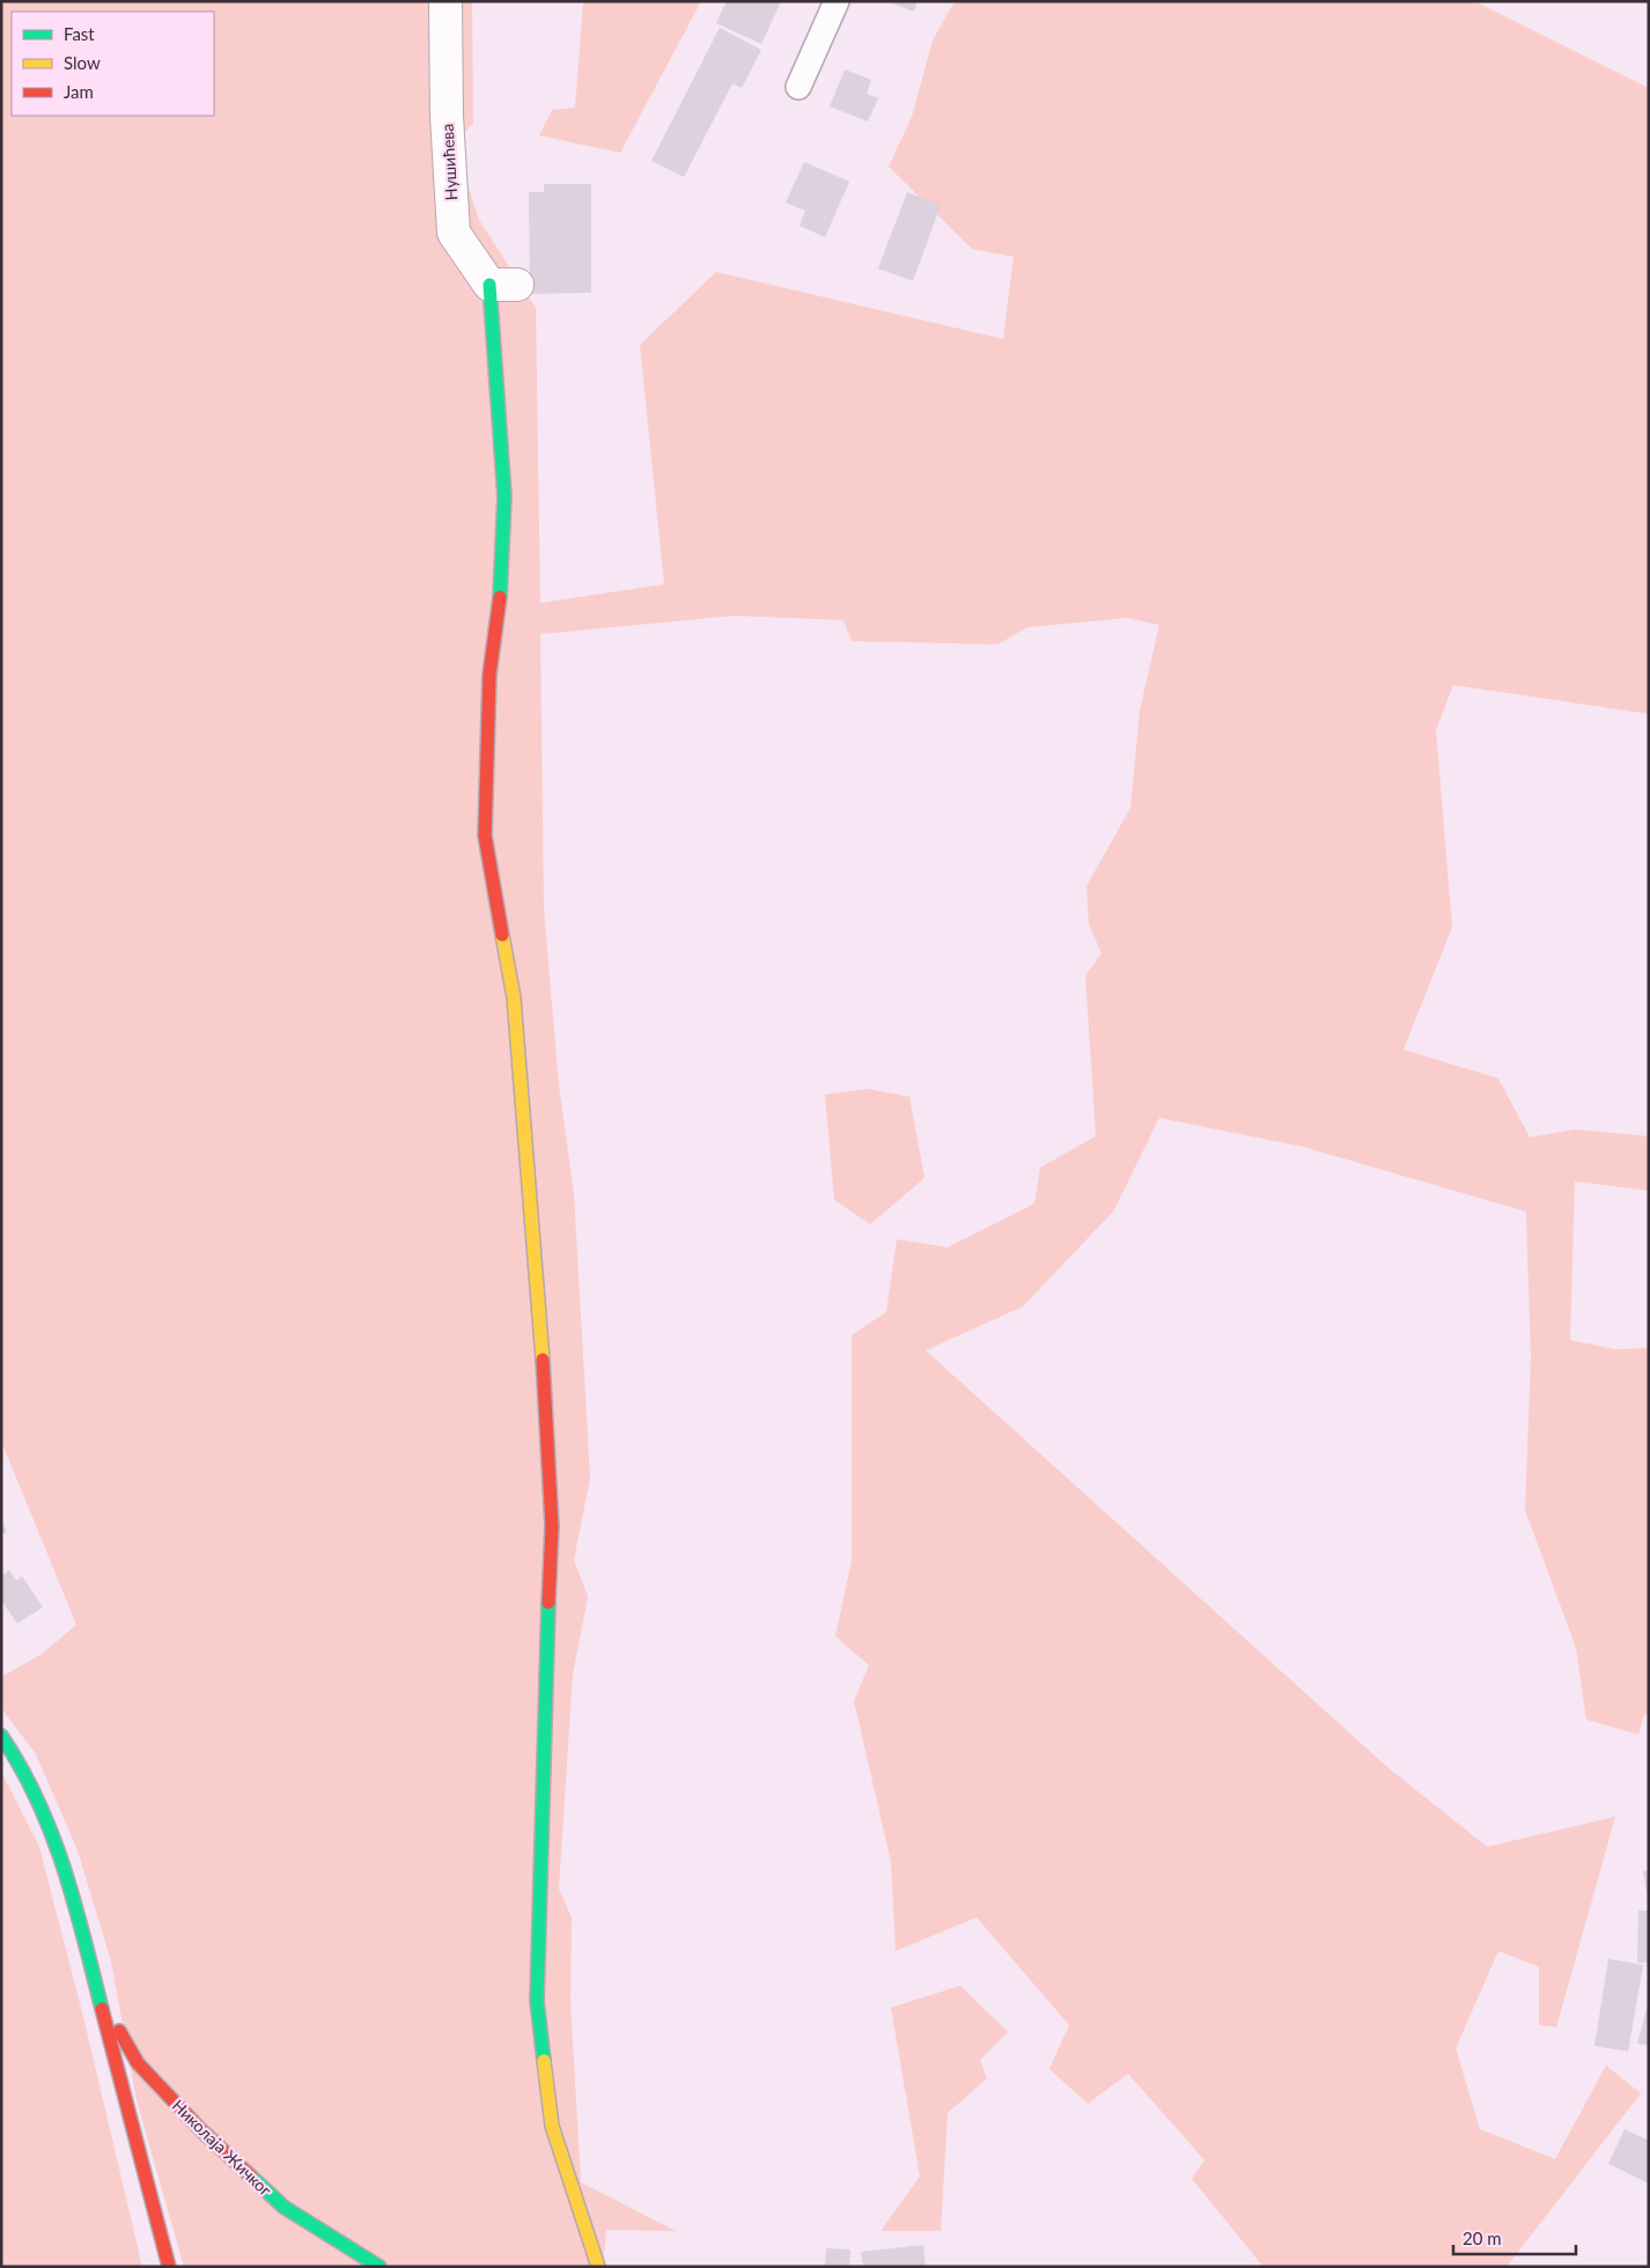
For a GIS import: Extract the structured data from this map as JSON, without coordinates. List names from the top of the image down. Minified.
{"streets":{"street":["Нушићева","Николаја Жичког"]},"legend":["Fast","Slow","Jam"],"scale_bar":"20 m"}
